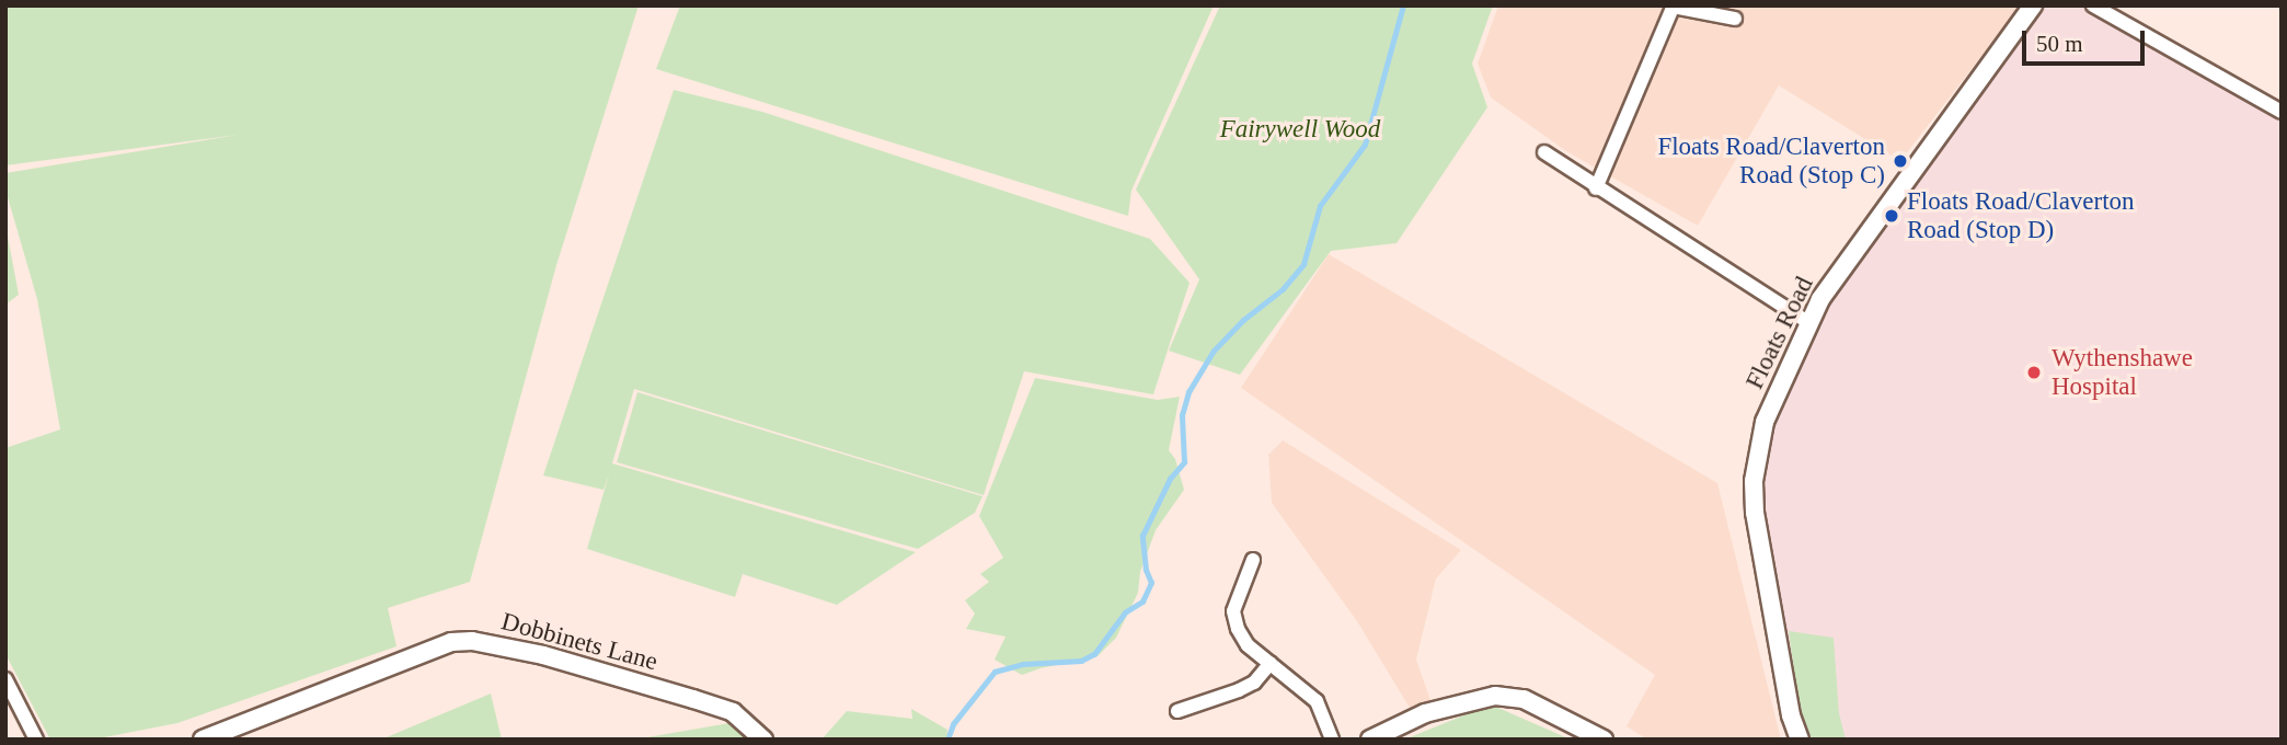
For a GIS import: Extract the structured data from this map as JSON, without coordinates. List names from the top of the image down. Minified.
{"streets":{"street":["Floats Road","Dobbinets Lane"]},"parks":["Fairywell Wood"],"places":["Floats Road/Claverton Road (Stop C)","Floats Road/Claverton Road (Stop D)","Wythenshawe Hospital"],"scale_bar":"50 m"}
